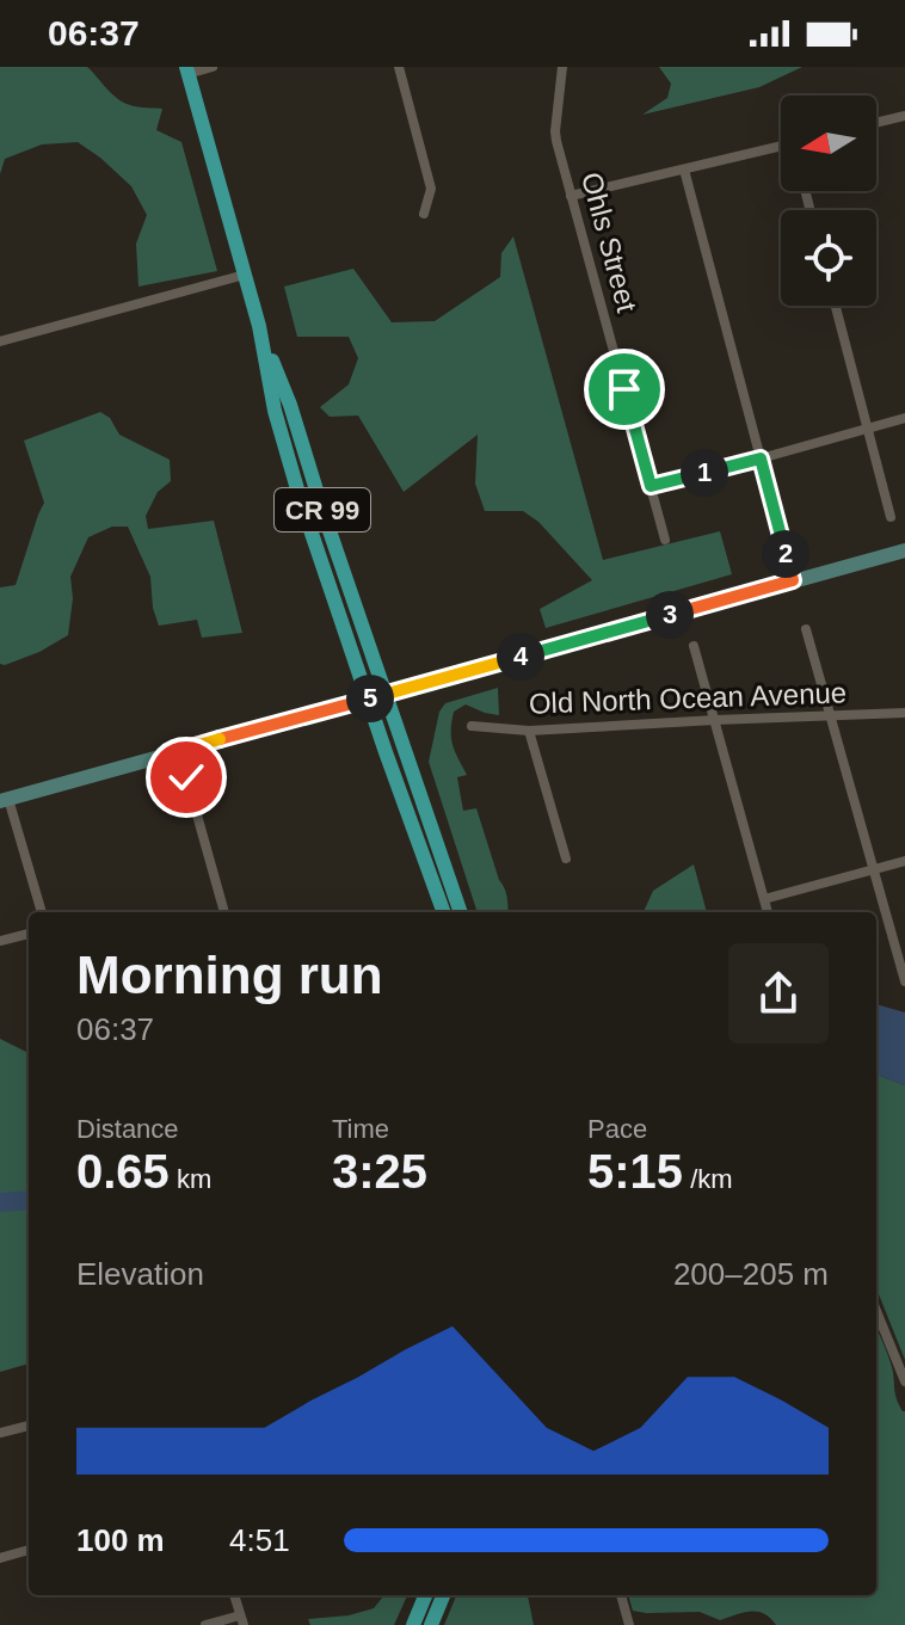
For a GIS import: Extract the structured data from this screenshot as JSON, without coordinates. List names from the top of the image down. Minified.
{"streets":{"main road":["CR 99"],"street":["Ohls Street","Old North Ocean Avenue"]},"north":"left","page":{"status":"06:37","pins":["1","2","3","4","5"],"heading":["Morning run","06:37"],"stats":[["Distance","0.65 km"],["Time","3:25"],["Pace","5:15 /km"]],"chart":["Elevation","200–205 m"],"list":[{"name":"100 m","note":"4:51"}]}}
